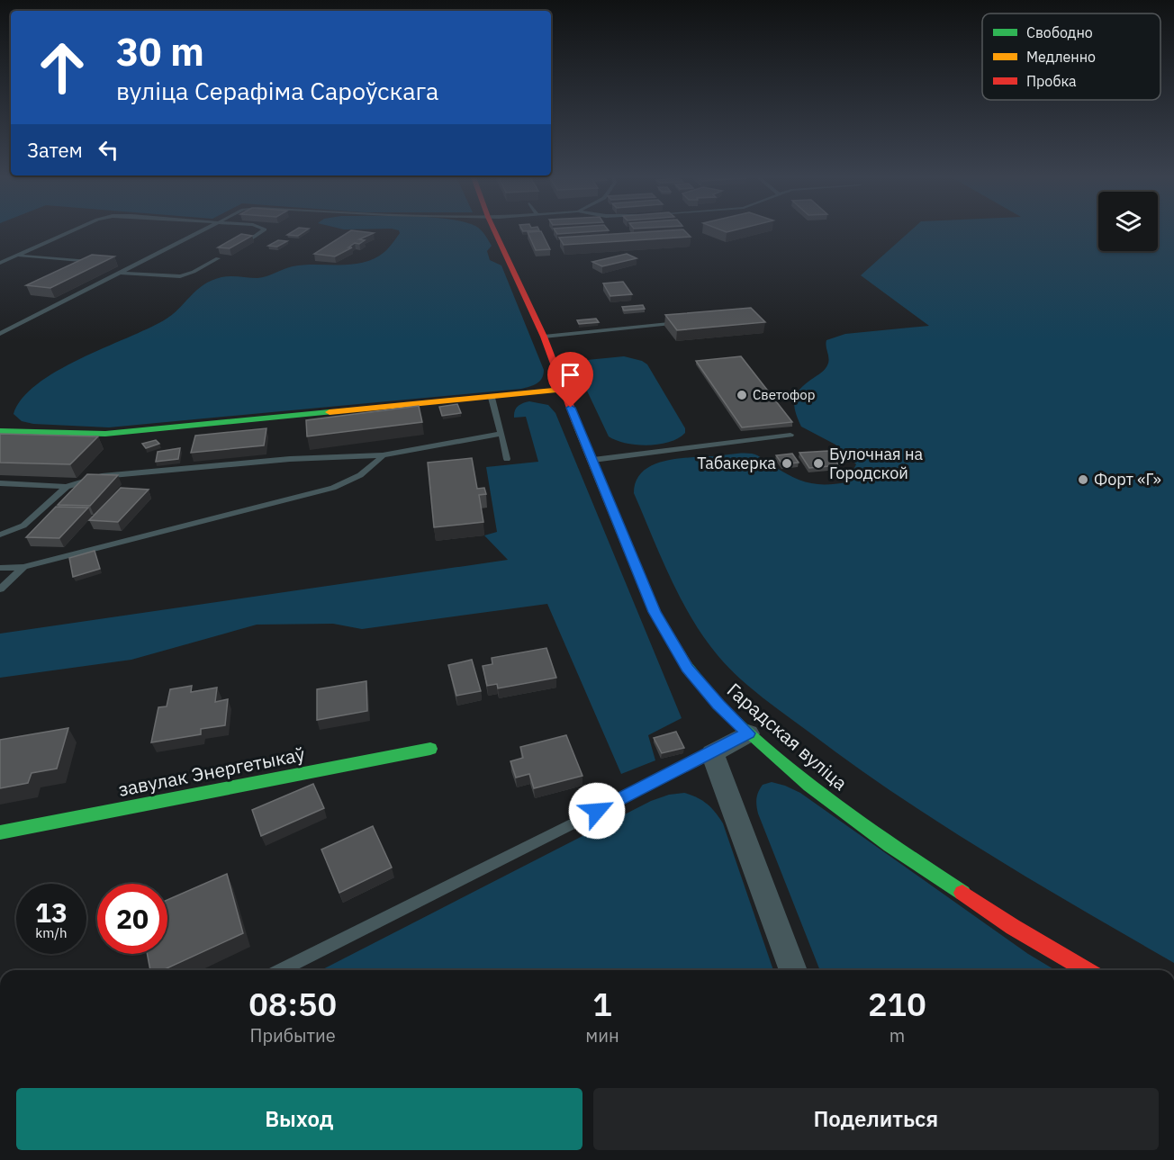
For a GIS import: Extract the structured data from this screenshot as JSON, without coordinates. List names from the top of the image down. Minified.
{"streets":{"main road":["Гарадская вуліца","завулак Энергетыкаў"]},"places":["Светофор","Табакерка","Булочная на Городской","Форт «Г»"],"legend":["Свободно","Медленно","Пробка"],"page":{"turn":["30 m","вуліца Серафіма Сароўскага"],"then":"Затем","speed":"13 km/h","limit":"20","eta":["08:50","Прибытие","1","мин","210","m"],"buttons":["Выход","Поделиться"]}}
